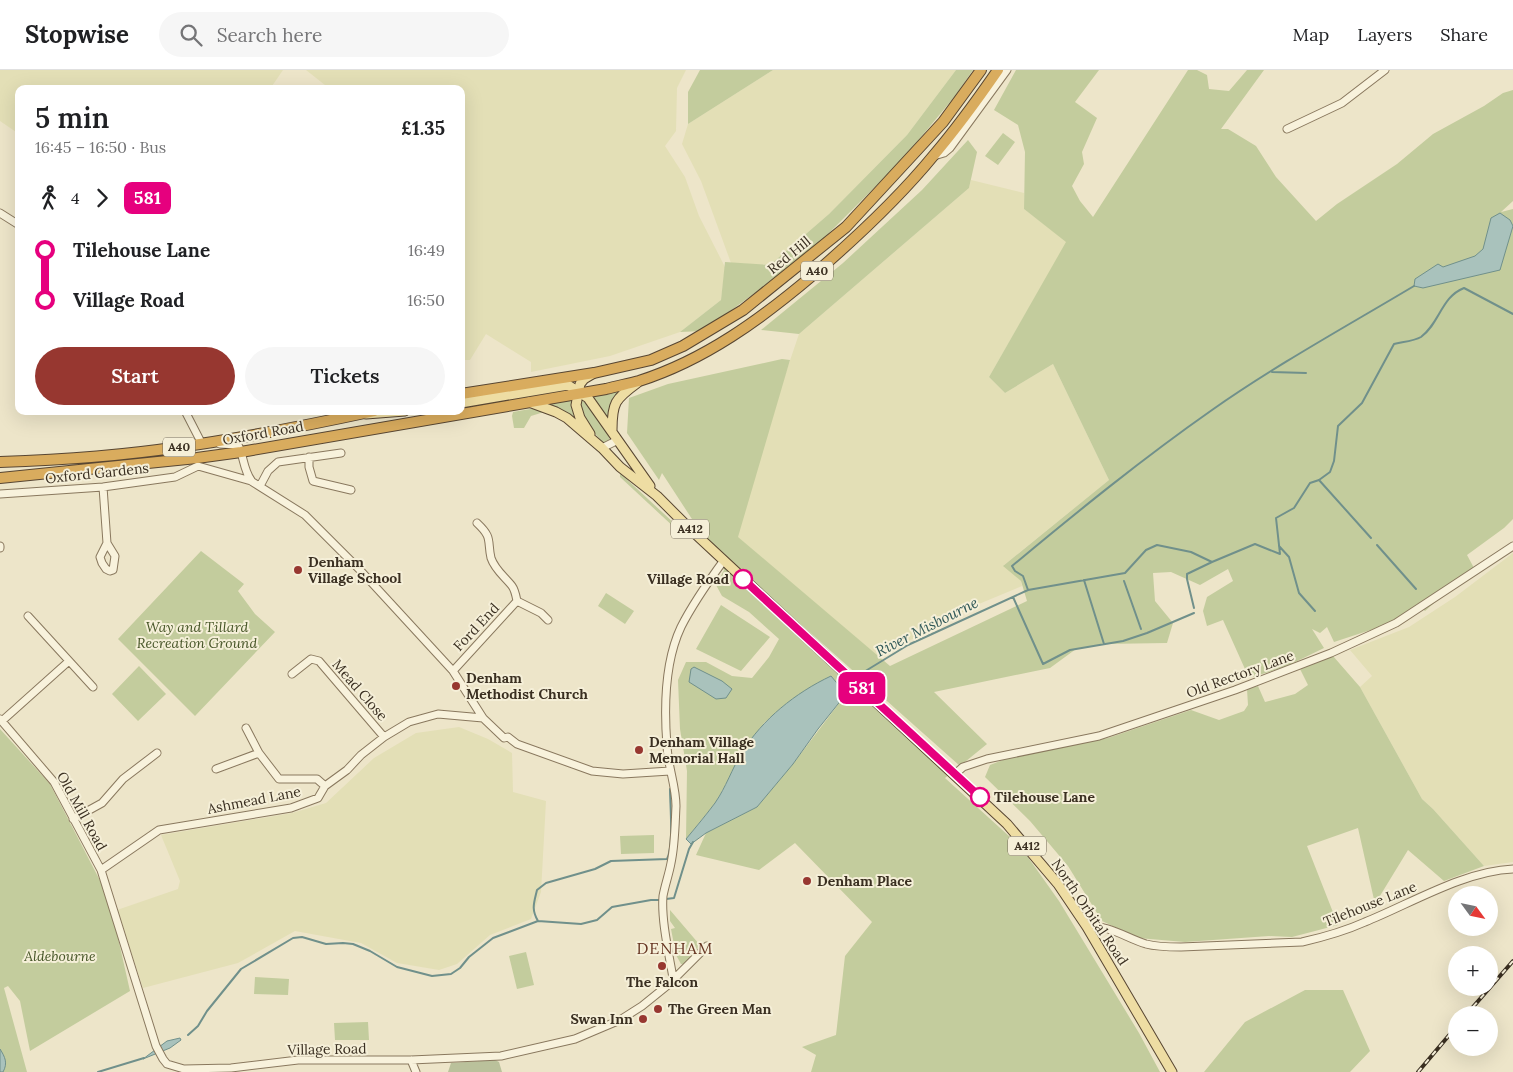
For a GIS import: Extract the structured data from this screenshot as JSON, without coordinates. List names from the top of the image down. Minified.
{"streets":{"highway":["Red Hill","A40","Oxford Road"],"main road":["A412","North Orbital Road"],"street":["Oxford Gardens","Ford End","Old Rectory Lane","Mead Close","Ashmead Lane","Old Mill Road","Tilehouse Lane","Village Road"]},"crossings":[["A40","Oxford Road"],["A40","North Orbital Road"],["Oxford Road","North Orbital Road"],["Old Rectory Lane","North Orbital Road"],["Mead Close","Ashmead Lane"],["Ashmead Lane","Old Mill Road"],["Ashmead Lane","Village Road"],["Old Mill Road","Village Road"],["Tilehouse Lane","North Orbital Road"]],"districts":["DENHAM"],"water":["River Misbourne"],"parks":["Way and Tillard Recreation Ground","Aldebourne"],"places":["Denham Village School","Village Road","Denham Methodist Church","Denham Village Memorial Hall","Tilehouse Lane","Denham Place","The Falcon","The Green Man","Swan Inn"],"lines":["bus line 581"],"north":"bottom right","page":{"header":"Stopwise","search":"Search here","nav":["Map","Layers","Share"],"on_map":"581","heading":["5 min","16:45 – 16:50 · Bus","£1.35"],"legs":["4","581"],"list":[{"name":"Tilehouse Lane","value":"16:49"},{"name":"Village Road","value":"16:50"}],"buttons":["Start","Tickets"],"map_buttons":["+","−"]}}
